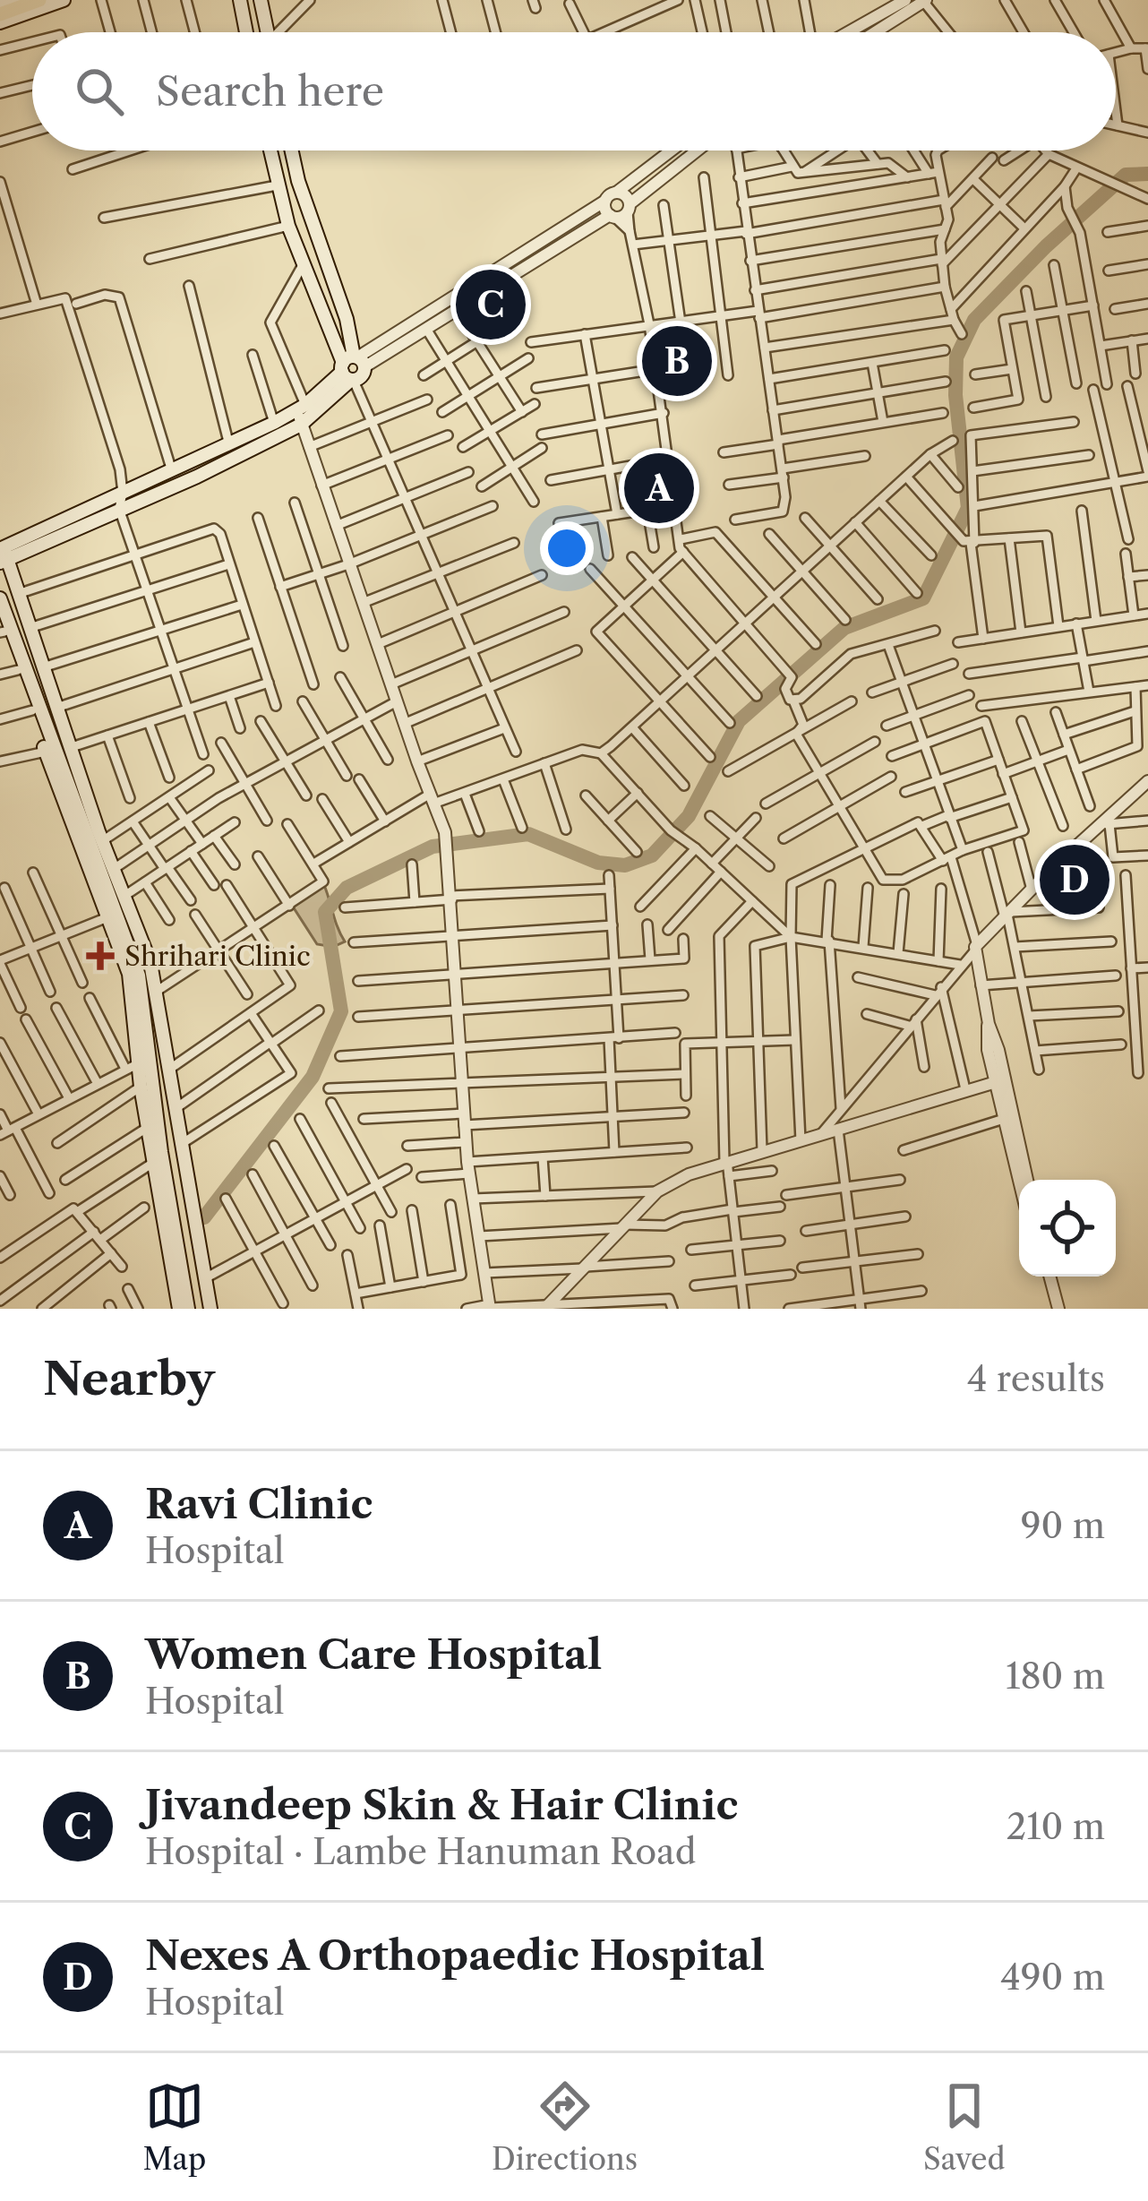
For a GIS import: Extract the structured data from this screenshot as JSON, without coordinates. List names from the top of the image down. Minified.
{"places":{"health":["Shrihari Clinic"]},"page":{"search":"Search here","pins":["C","B","A","D"],"heading":["Nearby","4 results"],"list":[{"mark":"A","name":"Ravi Clinic","note":"Hospital","value":"90 m"},{"mark":"B","name":"Women Care Hospital","note":"Hospital","value":"180 m"},{"mark":"C","name":"Jivandeep Skin & Hair Clinic","note":"Hospital · Lambe Hanuman Road","value":"210 m"},{"mark":"D","name":"Nexes A Orthopaedic Hospital","note":"Hospital","value":"490 m"}],"nav":["Map","Directions","Saved"]}}
